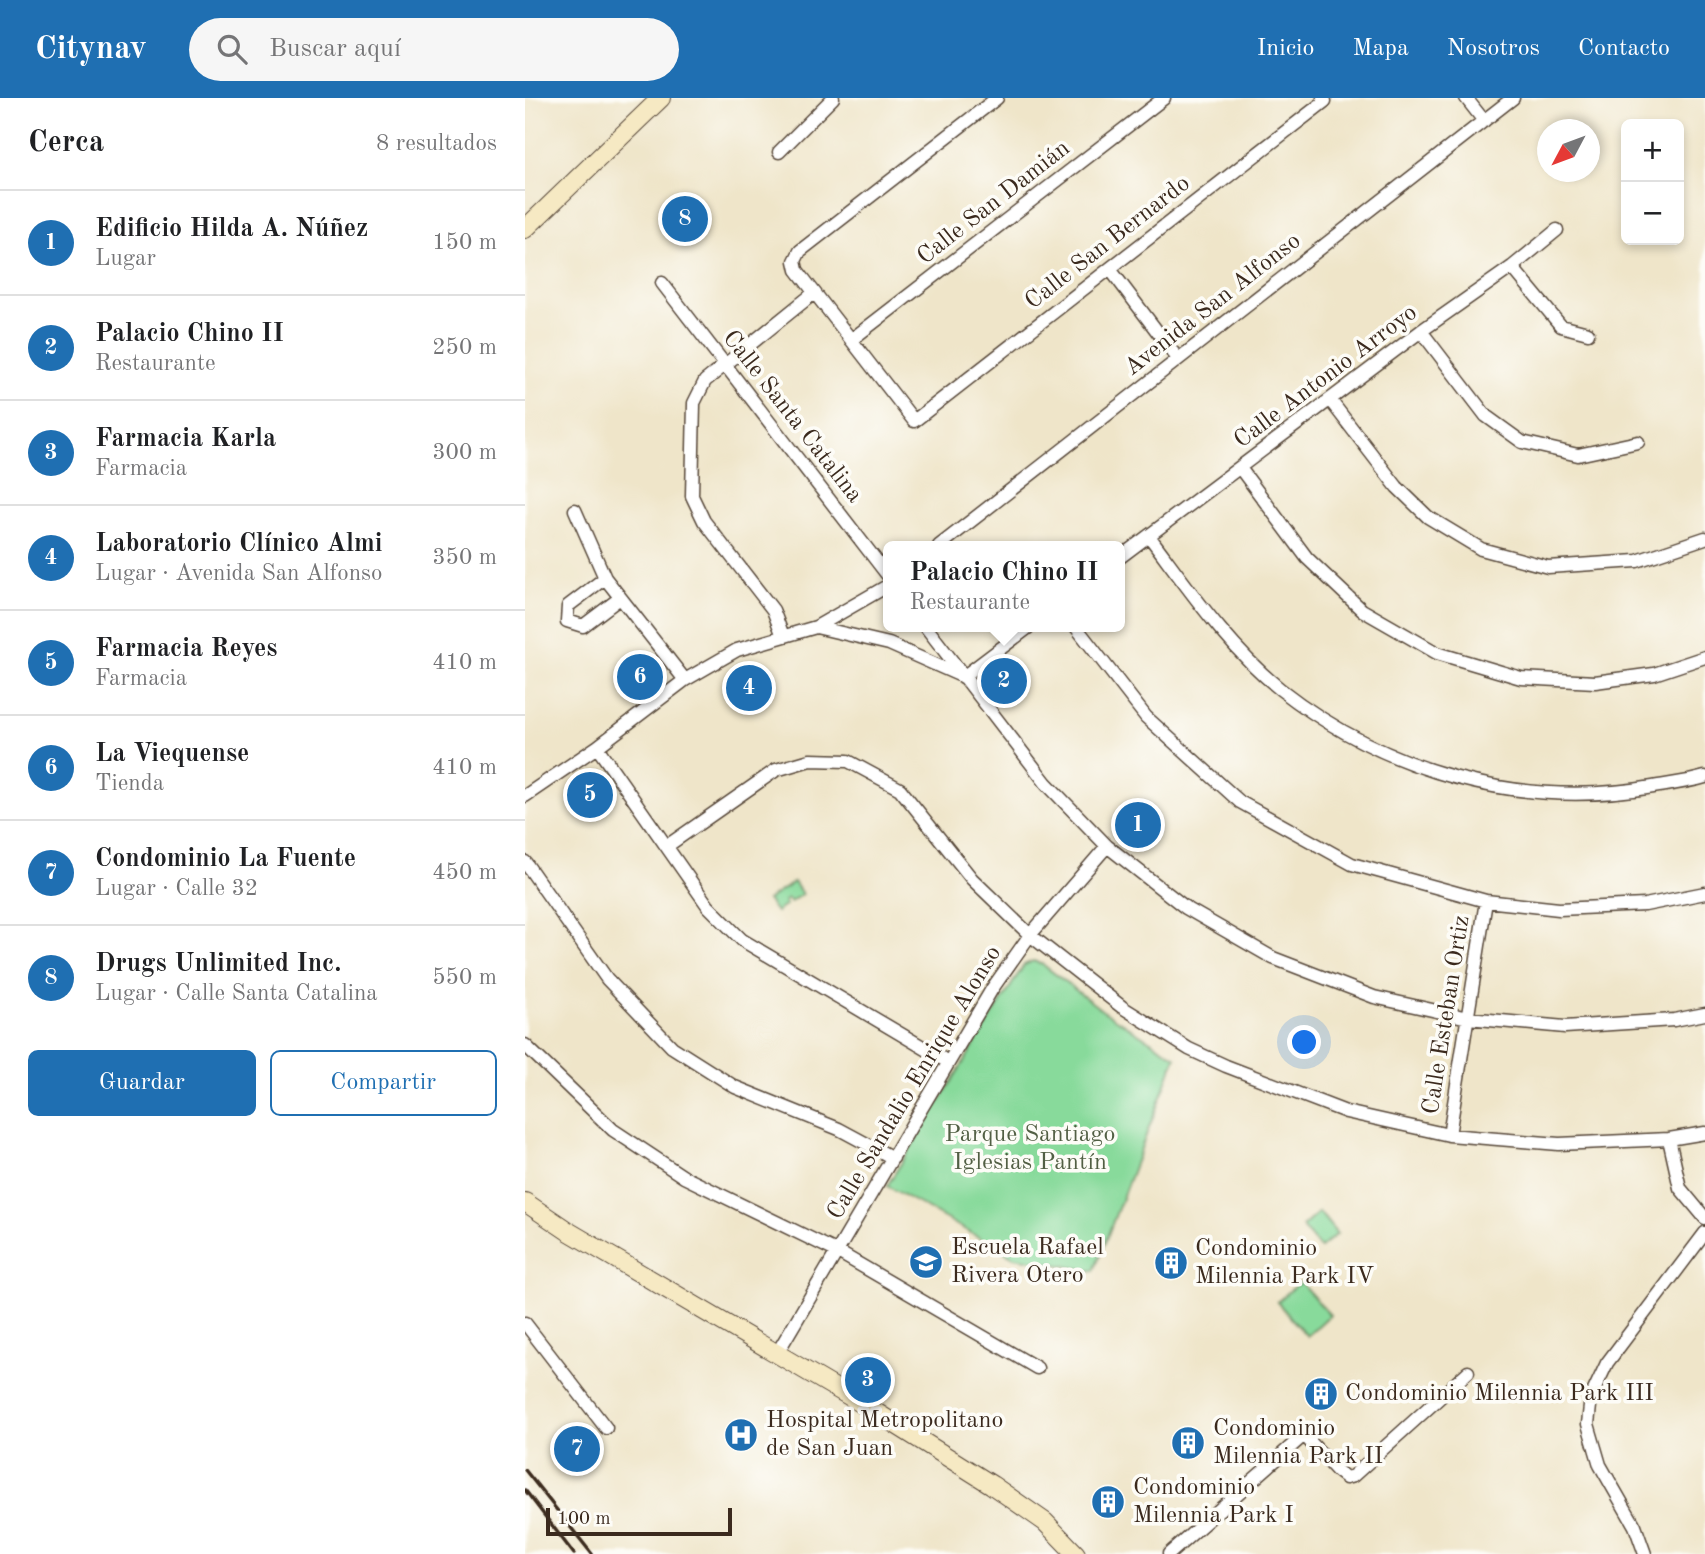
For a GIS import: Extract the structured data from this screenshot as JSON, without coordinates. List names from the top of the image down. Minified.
{"streets":{"street":["Calle San Damián","Calle San Bernardo","Avenida San Alfonso","Calle Antonio Arroyo","Calle Santa Catalina","Calle Esteban Ortiz","Calle Sandalio Enrique Alonso"]},"crossings":[["Calle San Damián","Calle San Bernardo"]],"parks":["Parque Santiago Iglesias Pantín"],"places":{"school or university":["Escuela Rafael Rivera Otero"],"building":["Condominio Milennia Park IV","Condominio Milennia Park III","Condominio Milennia Park II","Condominio Milennia Park I"],"hospital":["Hospital Metropolitano de San Juan"]},"scale_bar":"100 m","north":"bottom left","page":{"header":"Citynav","search":"Buscar aquí","nav":["Inicio","Mapa","Nosotros","Contacto"],"heading":["Cerca","8 resultados"],"map_buttons":["+","−"],"list":[{"mark":"1","name":"Edificio Hilda A. Núñez","note":"Lugar","value":"150 m"},{"mark":"2","name":"Palacio Chino II","note":"Restaurante","value":"250 m"},{"mark":"3","name":"Farmacia Karla","note":"Farmacia","value":"300 m"},{"mark":"4","name":"Laboratorio Clínico Almi","note":"Lugar · Avenida San Alfonso","value":"350 m"},{"mark":"5","name":"Farmacia Reyes","note":"Farmacia","value":"410 m"},{"mark":"6","name":"La Viequense","note":"Tienda","value":"410 m"},{"mark":"7","name":"Condominio La Fuente","note":"Lugar · Calle 32","value":"450 m"},{"mark":"8","name":"Drugs Unlimited Inc.","note":"Lugar · Calle Santa Catalina","value":"550 m"}],"pins":["8","6","2","4","5","1","3","7"],"popup":["Palacio Chino II","Restaurante"],"buttons":["Guardar","Compartir"],"scale":"100 m"}}
